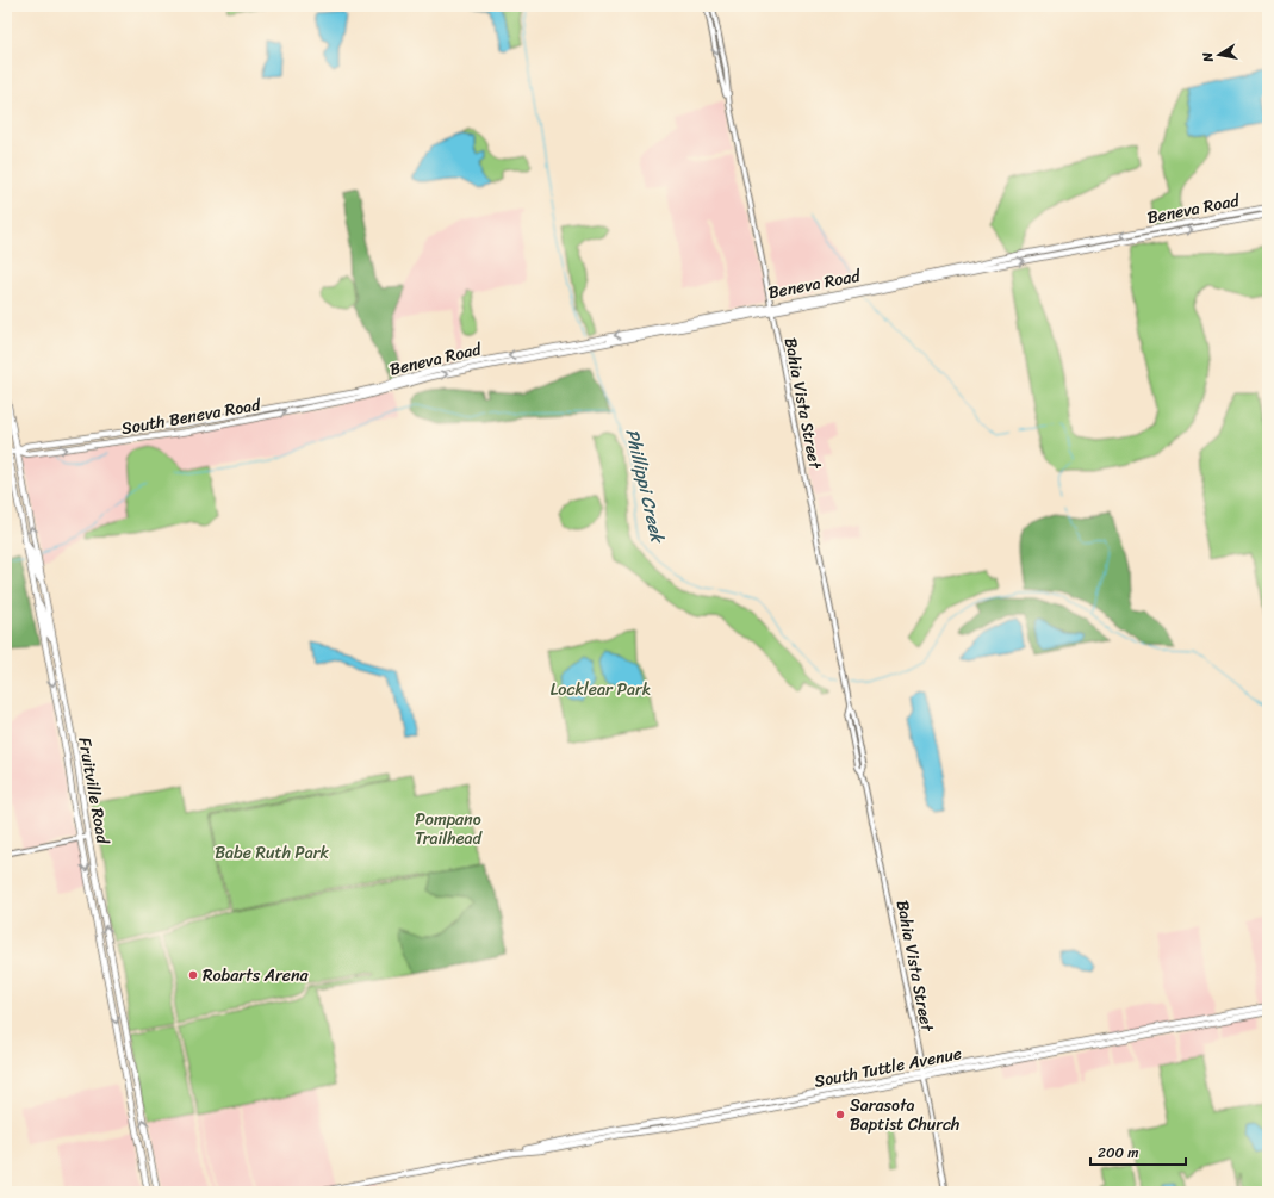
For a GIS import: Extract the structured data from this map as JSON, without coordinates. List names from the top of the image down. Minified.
{"streets":{"main road":["Beneva Road","South Beneva Road","Fruitville Road","South Tuttle Avenue"],"street":["Bahia Vista Street"]},"crossings":[["Beneva Road","Bahia Vista Street"],["Beneva Road","South Beneva Road"],["Bahia Vista Street","South Tuttle Avenue"],["South Beneva Road","Fruitville Road"]],"water":["Phillippi Creek"],"parks":["Locklear Park","Pompano Trailhead","Babe Ruth Park"],"places":["Robarts Arena","Sarasota Baptist Church"],"scale_bar":"200 m","north":"left"}
